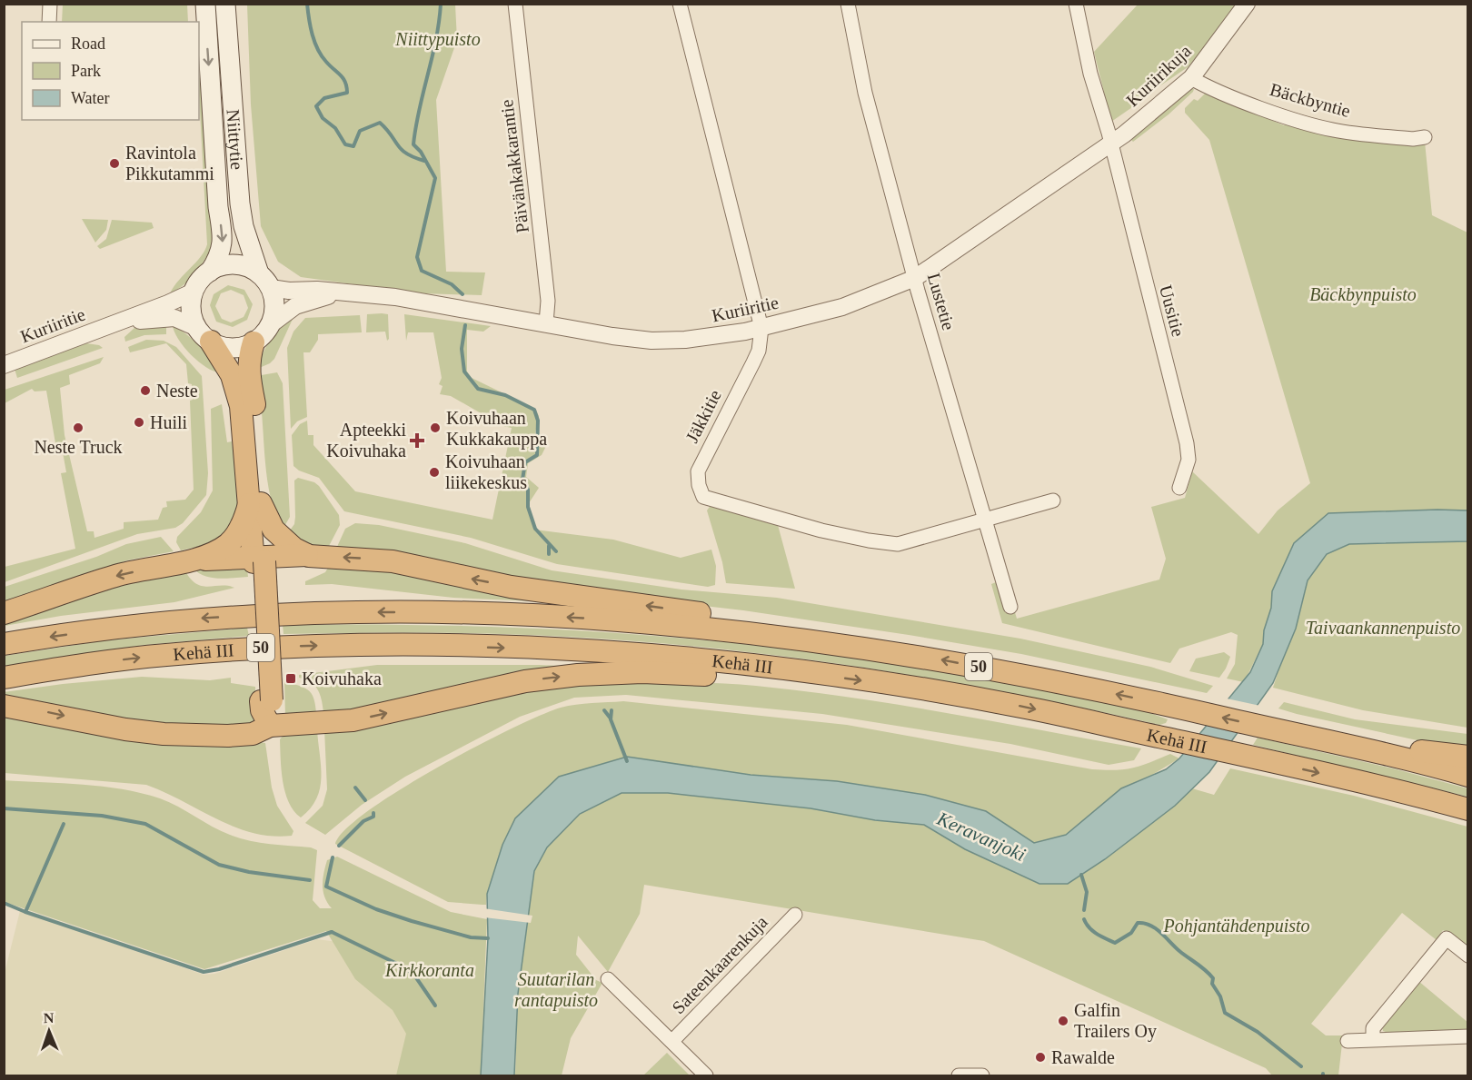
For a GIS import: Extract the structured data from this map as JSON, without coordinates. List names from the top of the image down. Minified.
{"streets":{"highway":["50","Kehä III"],"main road":["Niittytie"],"street":["Kuriirikuja","Bäckbyntie","Päivänkakkarantie","Lustetie","Kuriiritie","Uusitie","Jäkkitie","Sateenkaarenkuja"]},"crossings":[["Kuriirikuja","Bäckbyntie"],["Kuriirikuja","Kuriiritie"],["Kuriirikuja","Uusitie"],["Niittytie","Kuriiritie"],["Päivänkakkarantie","Kuriiritie"],["Lustetie","Kuriiritie"],["Lustetie","Jäkkitie"],["Kuriiritie","Uusitie"],["Kuriiritie","Jäkkitie"]],"water":["Keravanjoki"],"parks":["Niittypuisto","Bäckbynpuisto","Taivaankannenpuisto","Pohjantähdenpuisto","Kirkkoranta","Suutarilan rantapuisto"],"places":{"other":["Ravintola Pikkutammi","Neste","Huili","Neste Truck","Koivuhaan Kukkakauppa","Koivuhaan liikekeskus","Galfin Trailers Oy","Rawalde"],"health":["Apteekki Koivuhaka"],"transit":["Koivuhaka"]},"legend":["Road","Park","Water"],"north":"top"}
